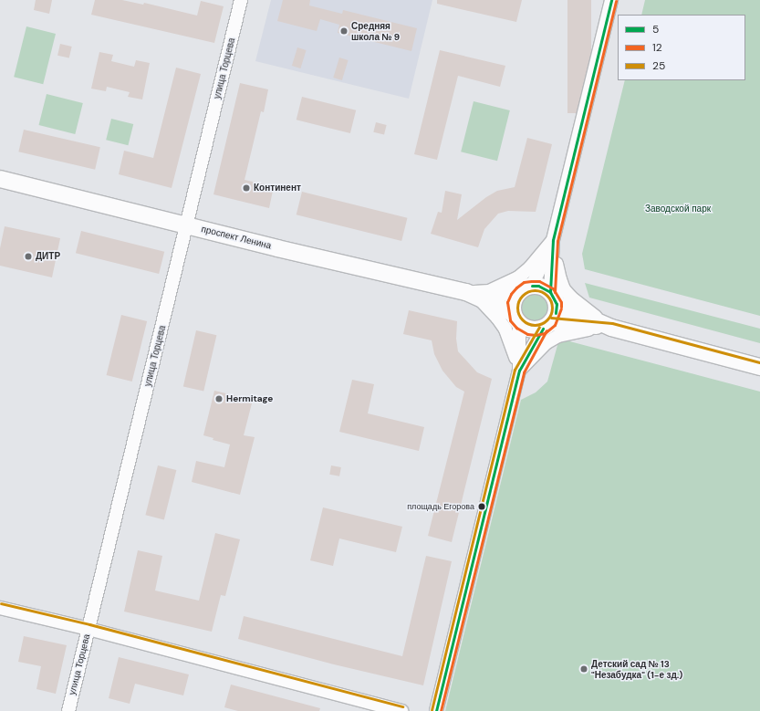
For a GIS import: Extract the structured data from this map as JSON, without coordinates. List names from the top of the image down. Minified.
{"streets":{"main road":["проспект Ленина"],"street":["улица Торцева"]},"crossings":[["улица Торцева","проспект Ленина"]],"parks":["Заводской парк"],"places":["Средняя школа № 9","Континент","ДИТР","Hermitage","площадь Егорова","Детский сад № 13 \"Незабудка\" (1-е зд.)"],"lines":["transit line 5","transit line 12","transit line 25"],"legend":["5","12","25"]}
